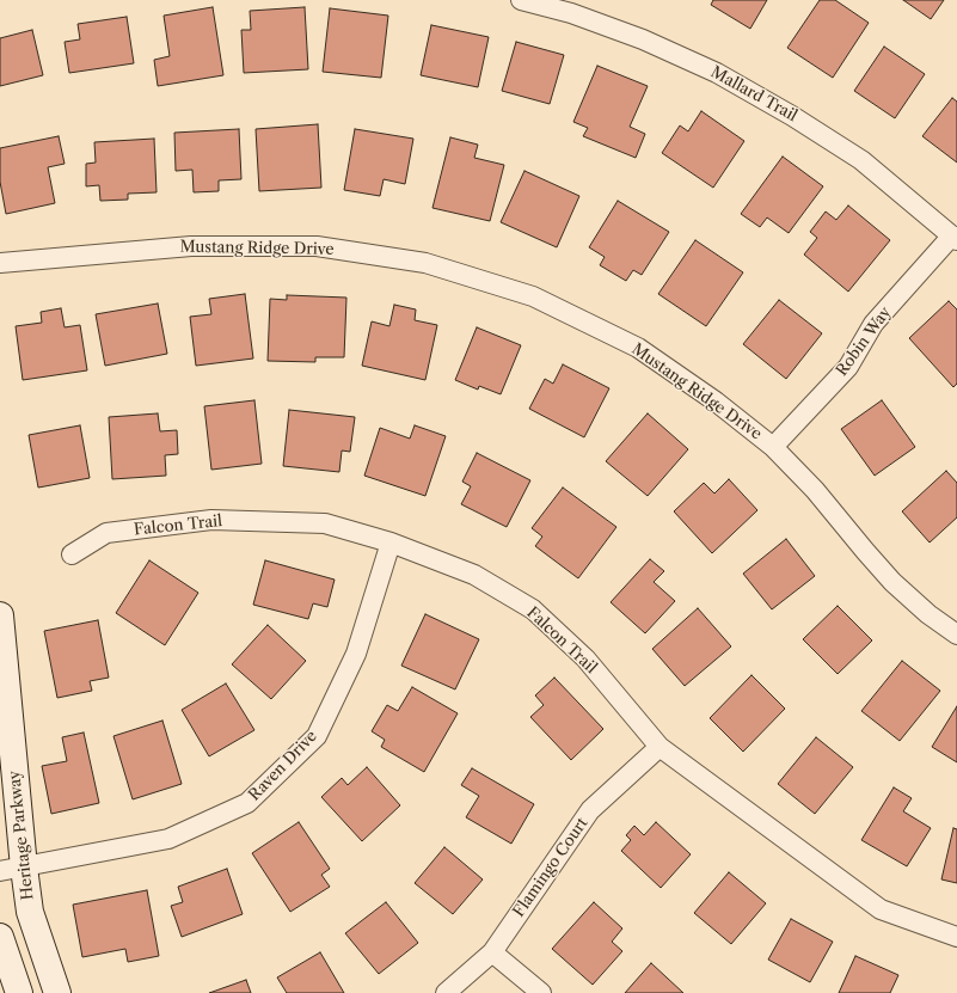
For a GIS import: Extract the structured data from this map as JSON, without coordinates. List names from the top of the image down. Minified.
{"streets":{"main road":["Heritage Parkway"],"street":["Mallard Trail","Mustang Ridge Drive","Robin Way","Falcon Trail","Raven Drive","Flamingo Court"]},"crossings":[["Mallard Trail","Robin Way"],["Mustang Ridge Drive","Robin Way"],["Falcon Trail","Raven Drive"],["Falcon Trail","Flamingo Court"],["Raven Drive","Heritage Parkway"]]}
